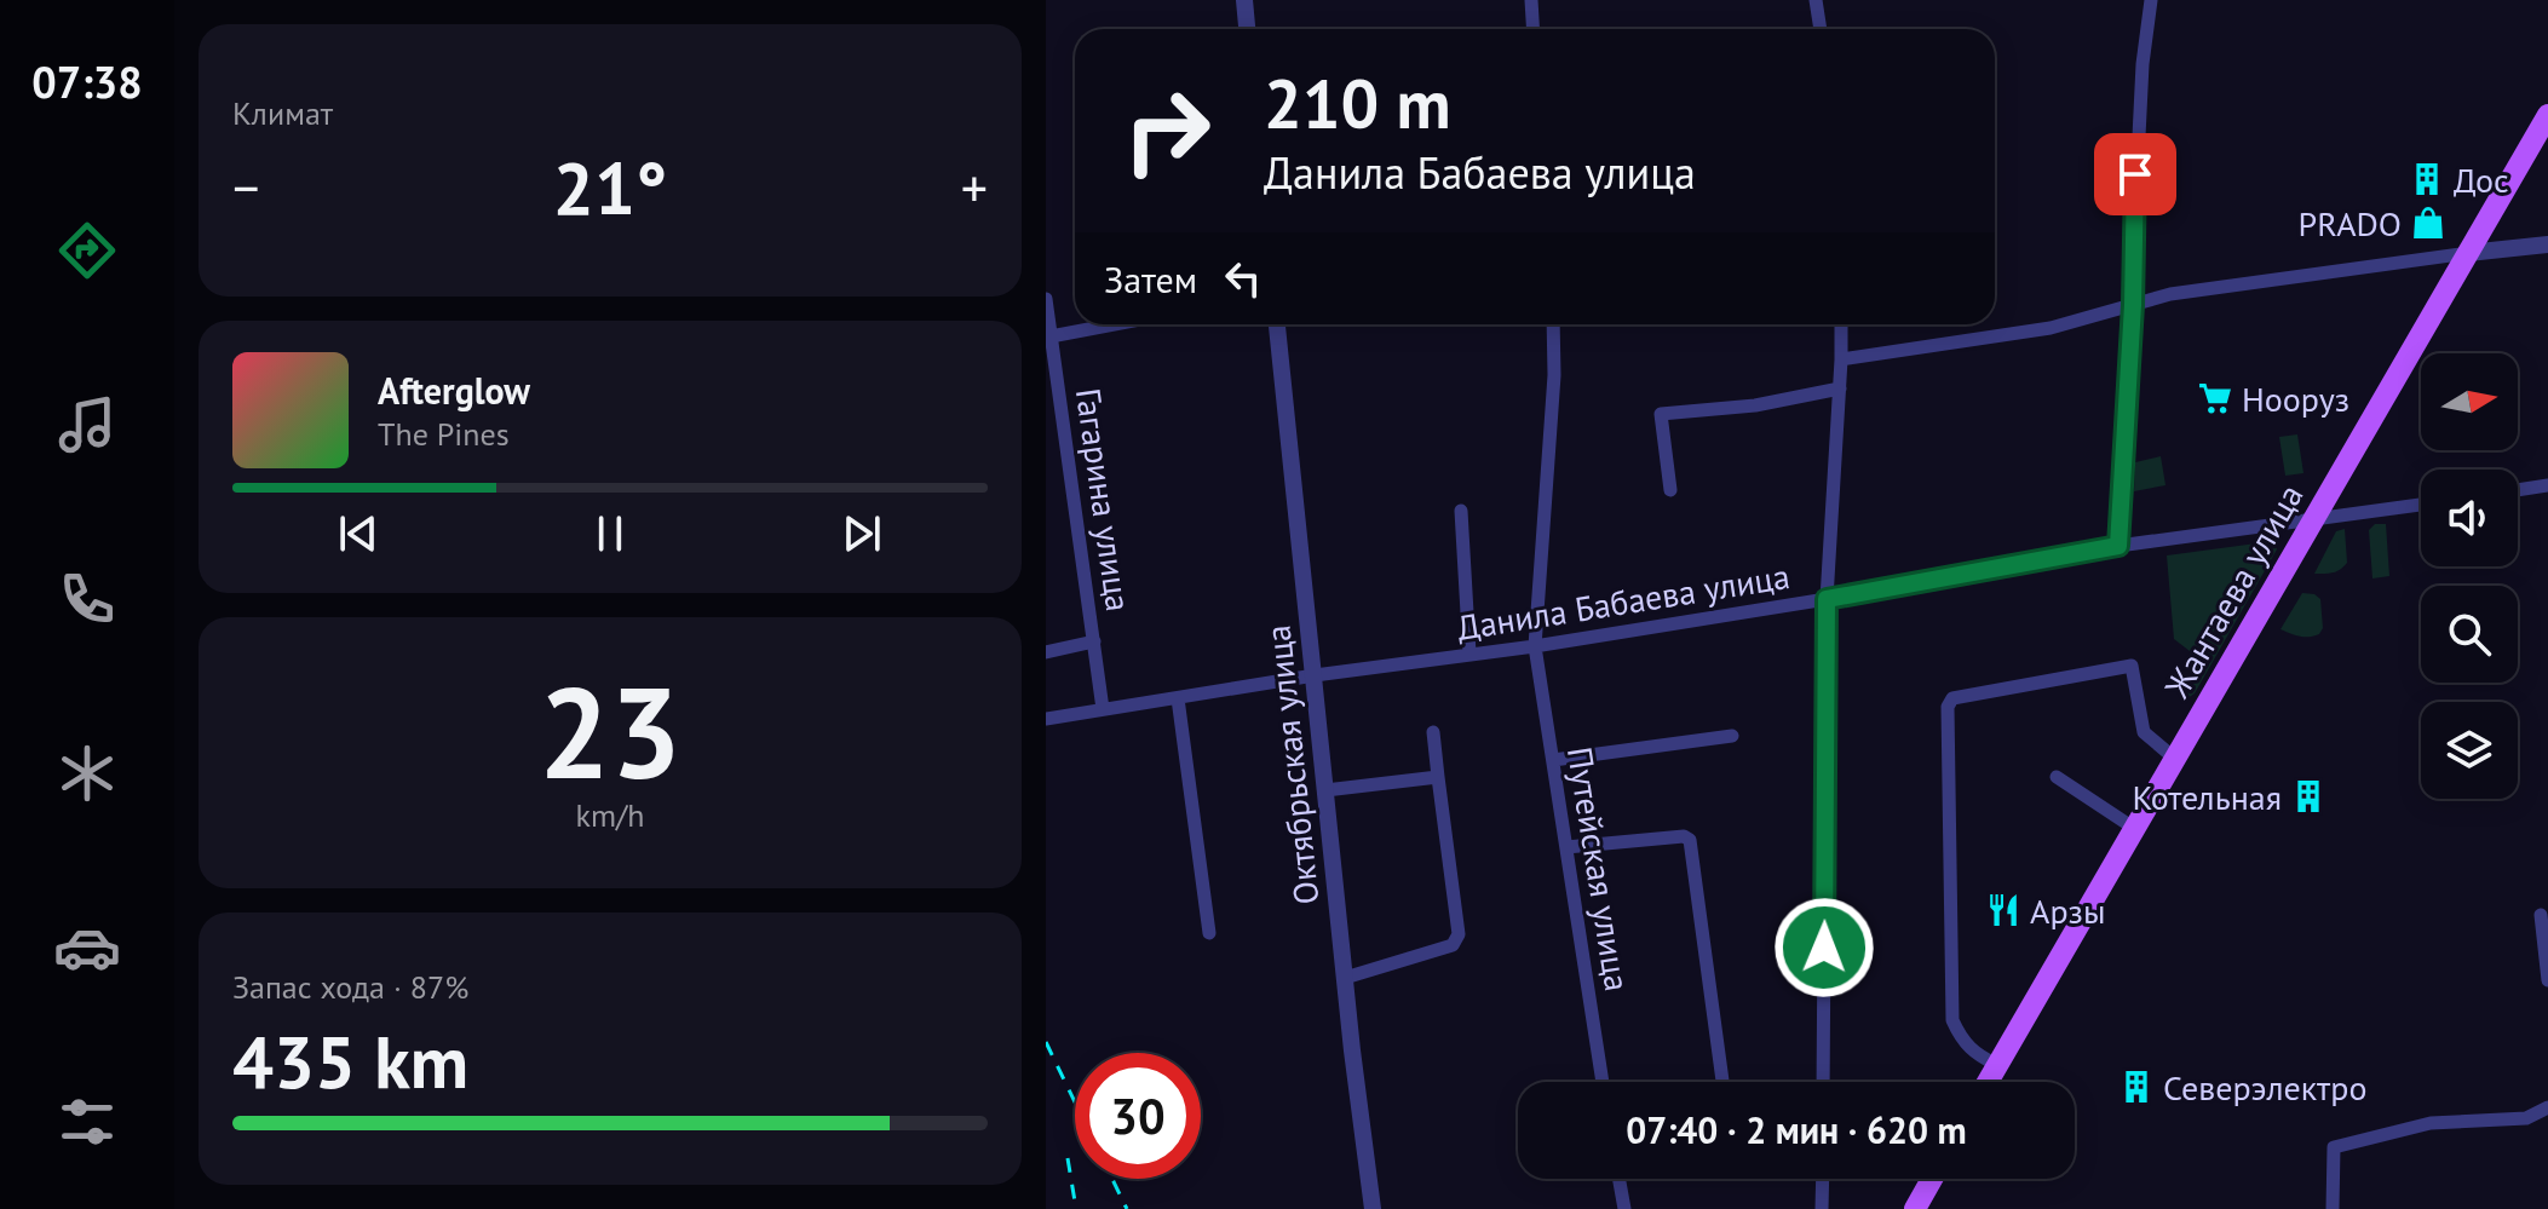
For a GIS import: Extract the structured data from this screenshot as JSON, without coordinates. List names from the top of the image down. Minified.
{"streets":{"main road":["Жантаева улица"],"street":["Гагарина улица","Данила Бабаева улица","Октябрьская улица","Путейская улица"]},"crossings":[["Гагарина улица","Данила Бабаева улица"],["Жантаева улица","Данила Бабаева улица"],["Данила Бабаева улица","Октябрьская улица"],["Данила Бабаева улица","Путейская улица"]],"places":{"building":["Дос","Котельная","Северэлектро"],"shop":["PRADO"],"supermarket":["Нооруз"],"restaurant":["Арзы"]},"north":"right","page":{"tabs":"07:38","tile":["Климат",["23","km/h"],["Запас хода · 87%","435 km"]],"turn":["210 m","Данила Бабаева улица"],"heat":["−","21°","+"],"then":"Затем","song":["Afterglow","The Pines"],"limit":"30","trip":"07:40 · 2 мин · 620 m"}}
